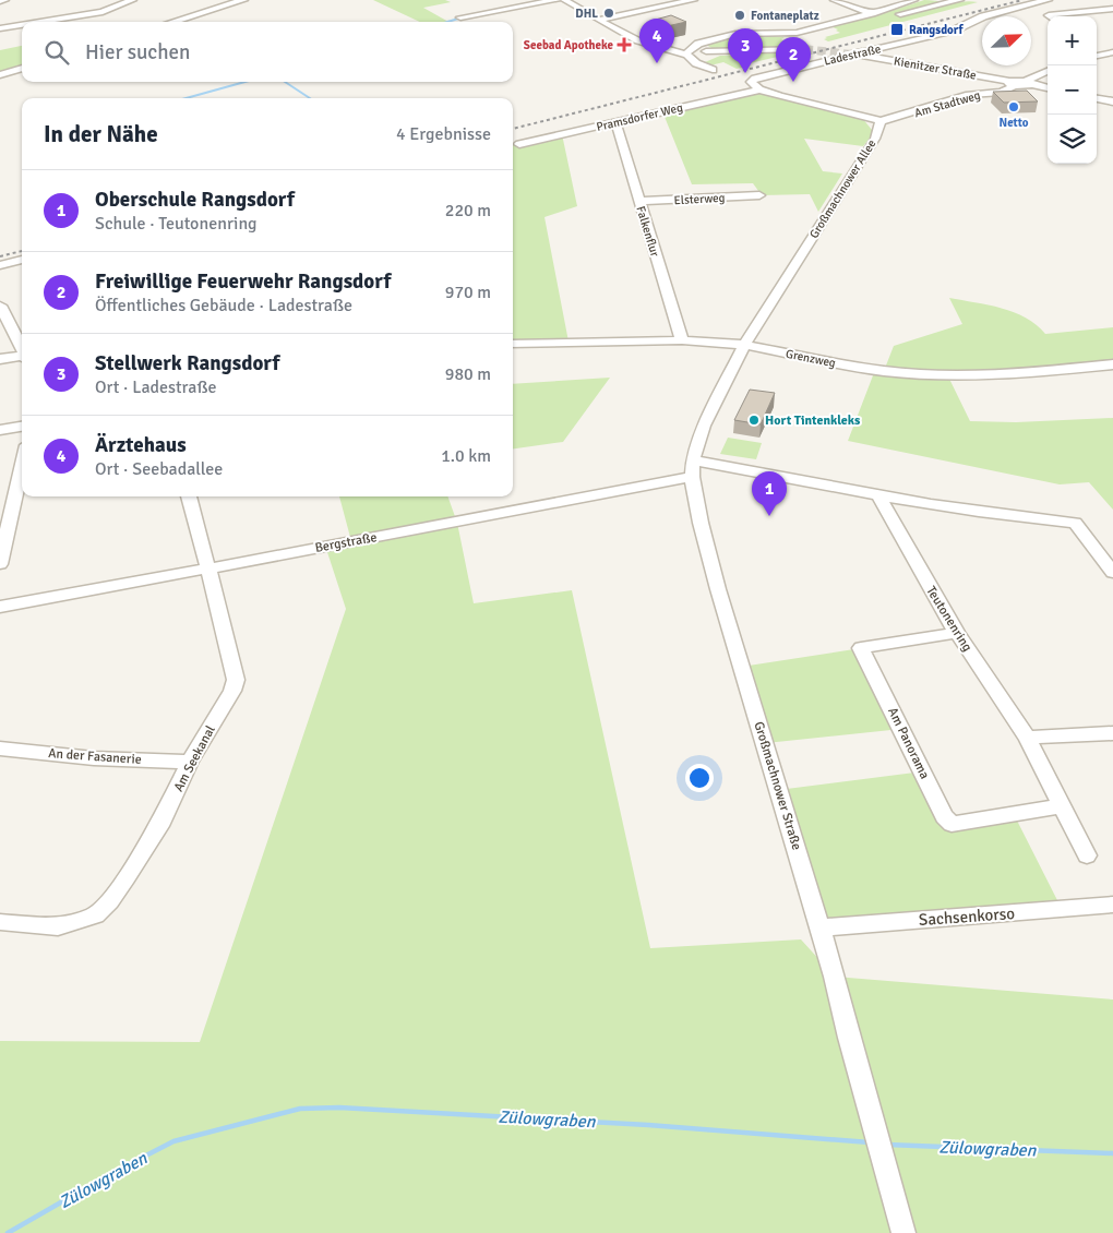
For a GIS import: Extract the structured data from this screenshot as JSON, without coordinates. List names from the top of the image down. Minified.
{"streets":{"street":["Ladestraße","Kienitzer Straße","Am Stadtweg","Pramsdorfer Weg","Großmachnower Allee","Elsterweg","Falkenflur","Grenzweg","Bergstraße","Teutonenring","Am Panorama","An der Fasanerie","Am Seekanal","Großmachnower Straße","Sachsenkorso"]},"crossings":[["Ladestraße","Kienitzer Straße"],["Ladestraße","Großmachnower Allee"],["Kienitzer Straße","Am Stadtweg"],["Am Stadtweg","Großmachnower Allee"],["Pramsdorfer Weg","Großmachnower Allee"],["Pramsdorfer Weg","Falkenflur"],["Großmachnower Allee","Grenzweg"],["Großmachnower Allee","Großmachnower Straße"],["Elsterweg","Falkenflur"],["Falkenflur","Grenzweg"],["Grenzweg","Großmachnower Straße"],["Bergstraße","Am Seekanal"],["Bergstraße","Großmachnower Straße"],["Teutonenring","Am Panorama"],["An der Fasanerie","Am Seekanal"],["Großmachnower Straße","Sachsenkorso"]],"water":["Zülowgraben"],"places":{"other":["DHL","Fontaneplatz","Netto","Hort Tintenkleks"],"transit":["Rangsdorf"],"health":["Seebad Apotheke"]},"north":"top right","page":{"map_buttons":["+","−"],"pins":["4","3","2","1"],"search":"Hier suchen","heading":["In der Nähe","4 Ergebnisse"],"list":[{"mark":"1","name":"Oberschule Rangsdorf","note":"Schule · Teutonenring","value":"220 m"},{"mark":"2","name":"Freiwillige Feuerwehr Rangsdorf","note":"Öffentliches Gebäude · Ladestraße","value":"970 m"},{"mark":"3","name":"Stellwerk Rangsdorf","note":"Ort · Ladestraße","value":"980 m"},{"mark":"4","name":"Ärztehaus","note":"Ort · Seebadallee","value":"1.0 km"}]}}
